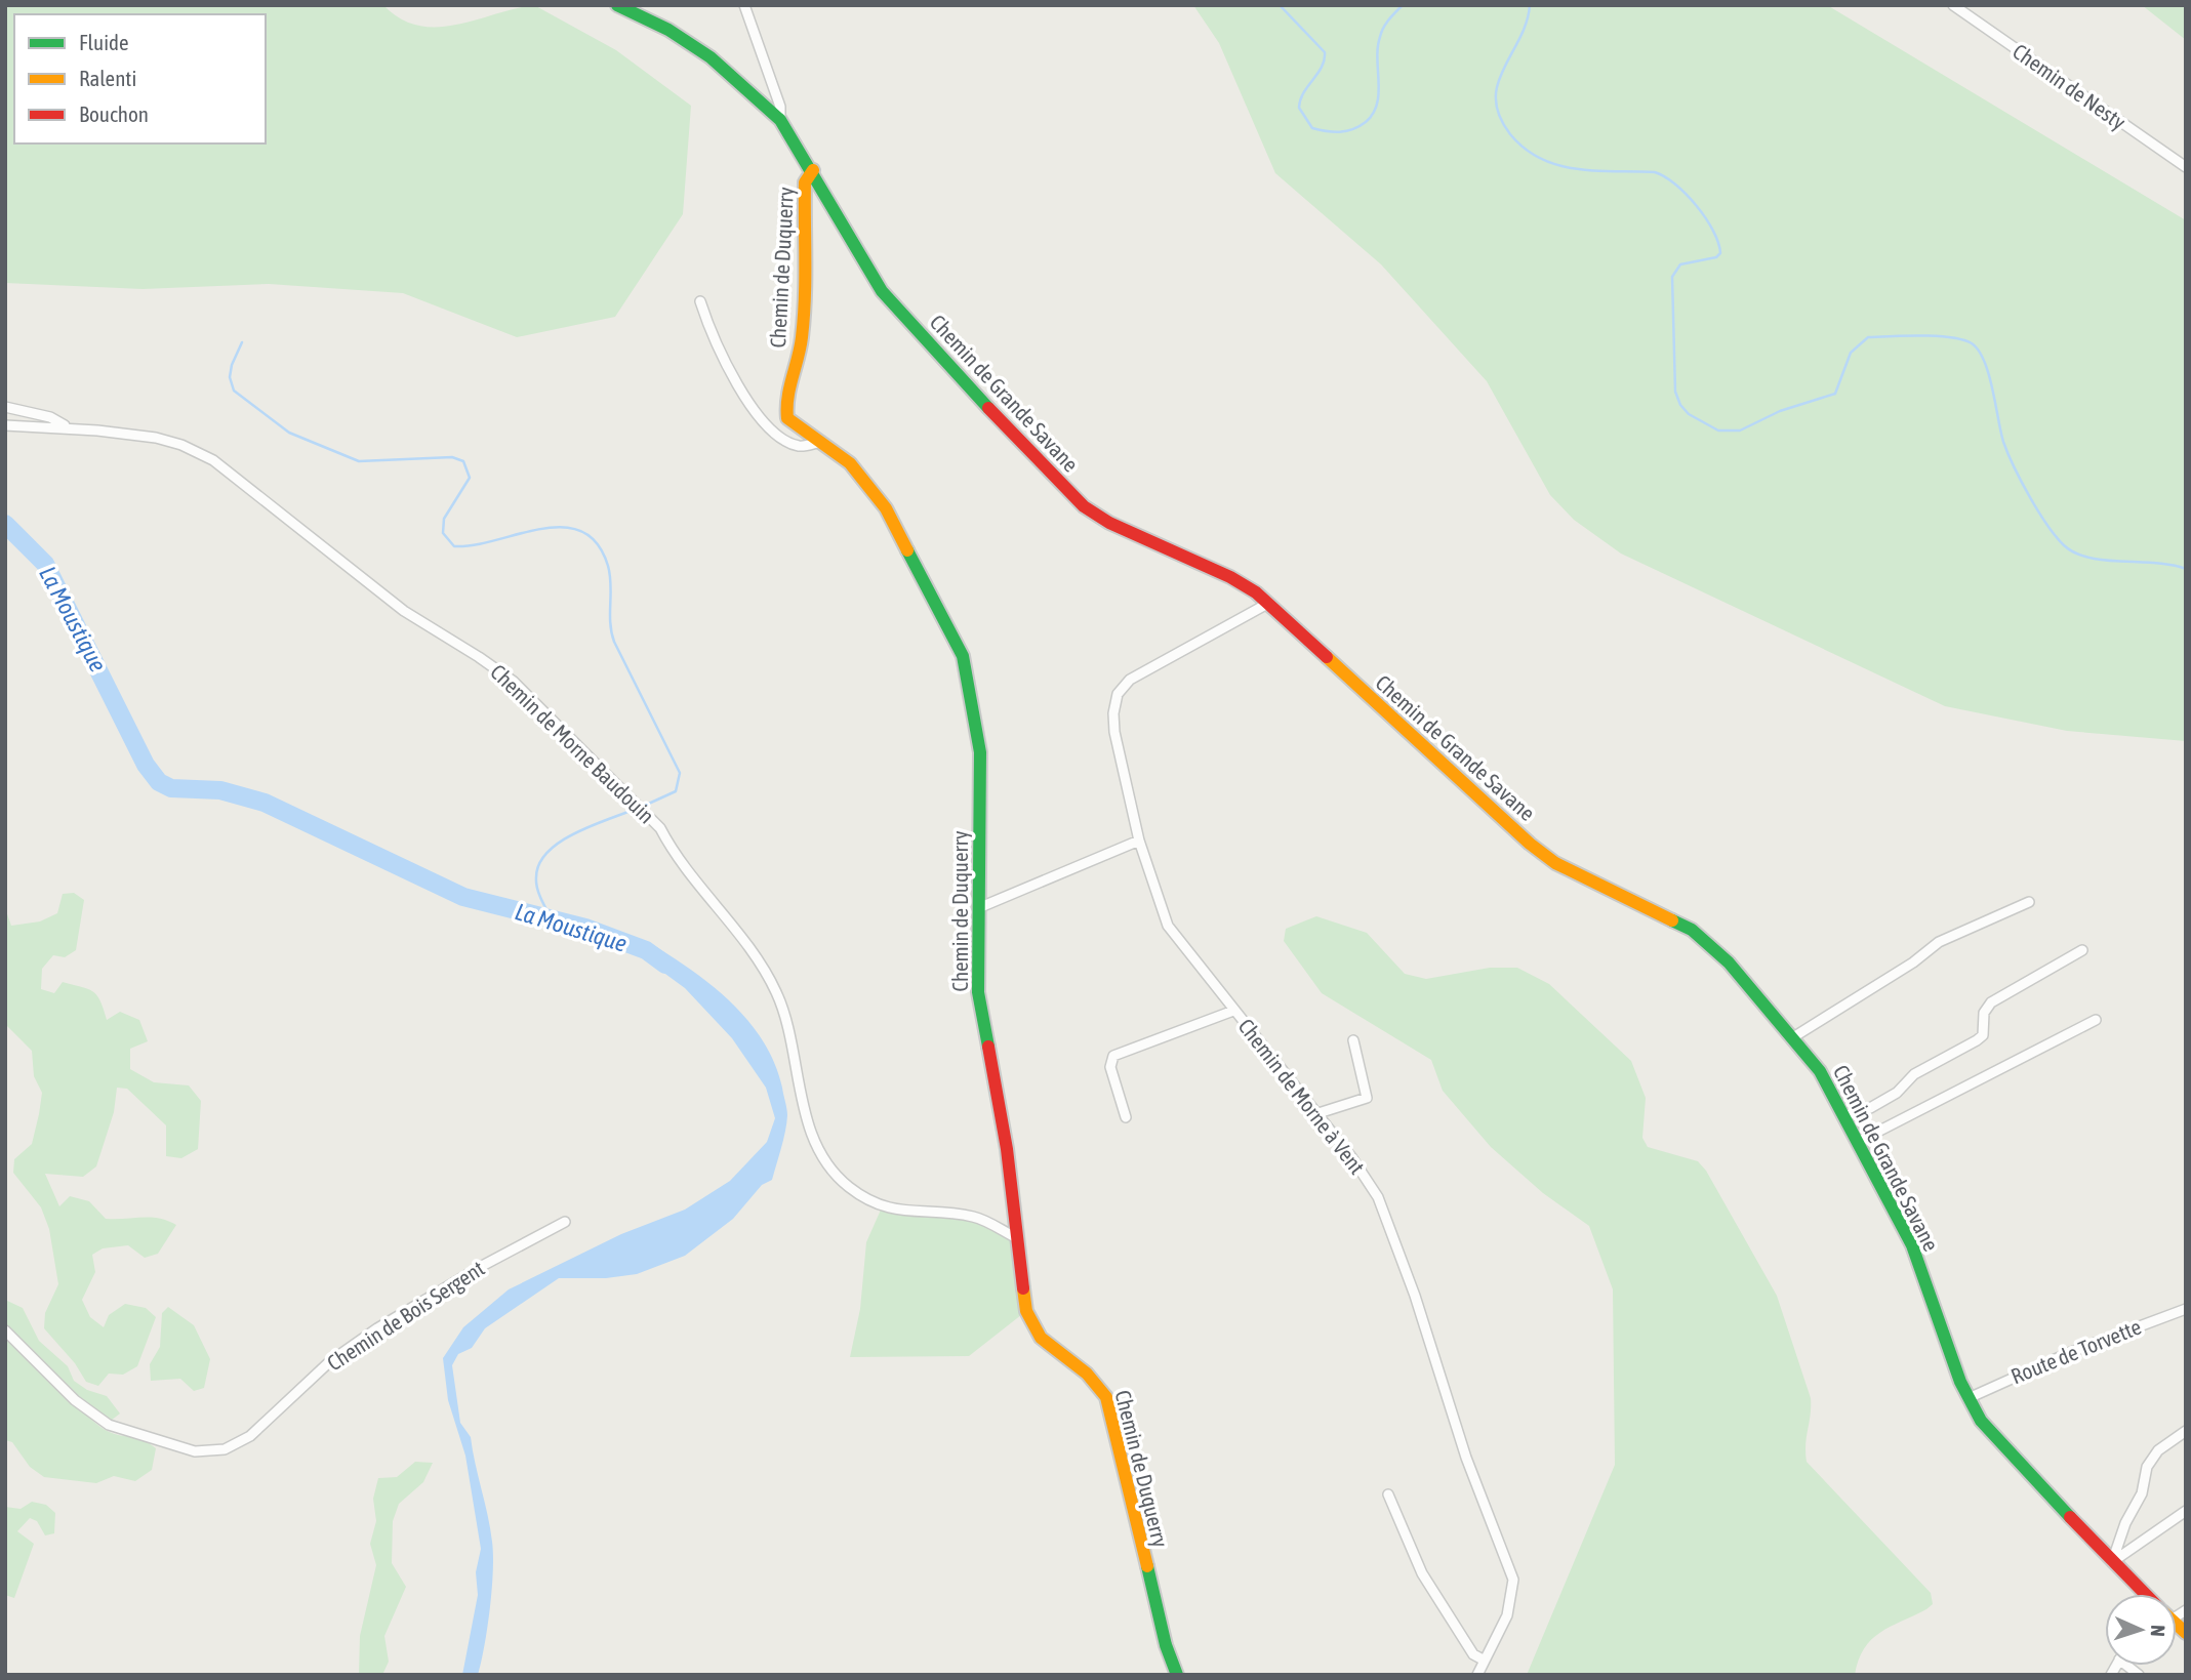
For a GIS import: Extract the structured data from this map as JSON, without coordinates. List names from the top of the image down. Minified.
{"streets":{"street":["Chemin de Nesty","Chemin de Duquerry","Chemin de Grande Savane","Chemin de Morne Baudouin","Chemin de Morne à Vent","Chemin de Bois Sergent","Route de Torvette"]},"crossings":[["Chemin de Duquerry","Chemin de Grande Savane"],["Chemin de Duquerry","Chemin de Morne Baudouin"],["Chemin de Grande Savane","Chemin de Morne à Vent"],["Chemin de Grande Savane","Route de Torvette"]],"water":["La Moustique"],"legend":["Fluide","Ralenti","Bouchon"],"north":"right"}
